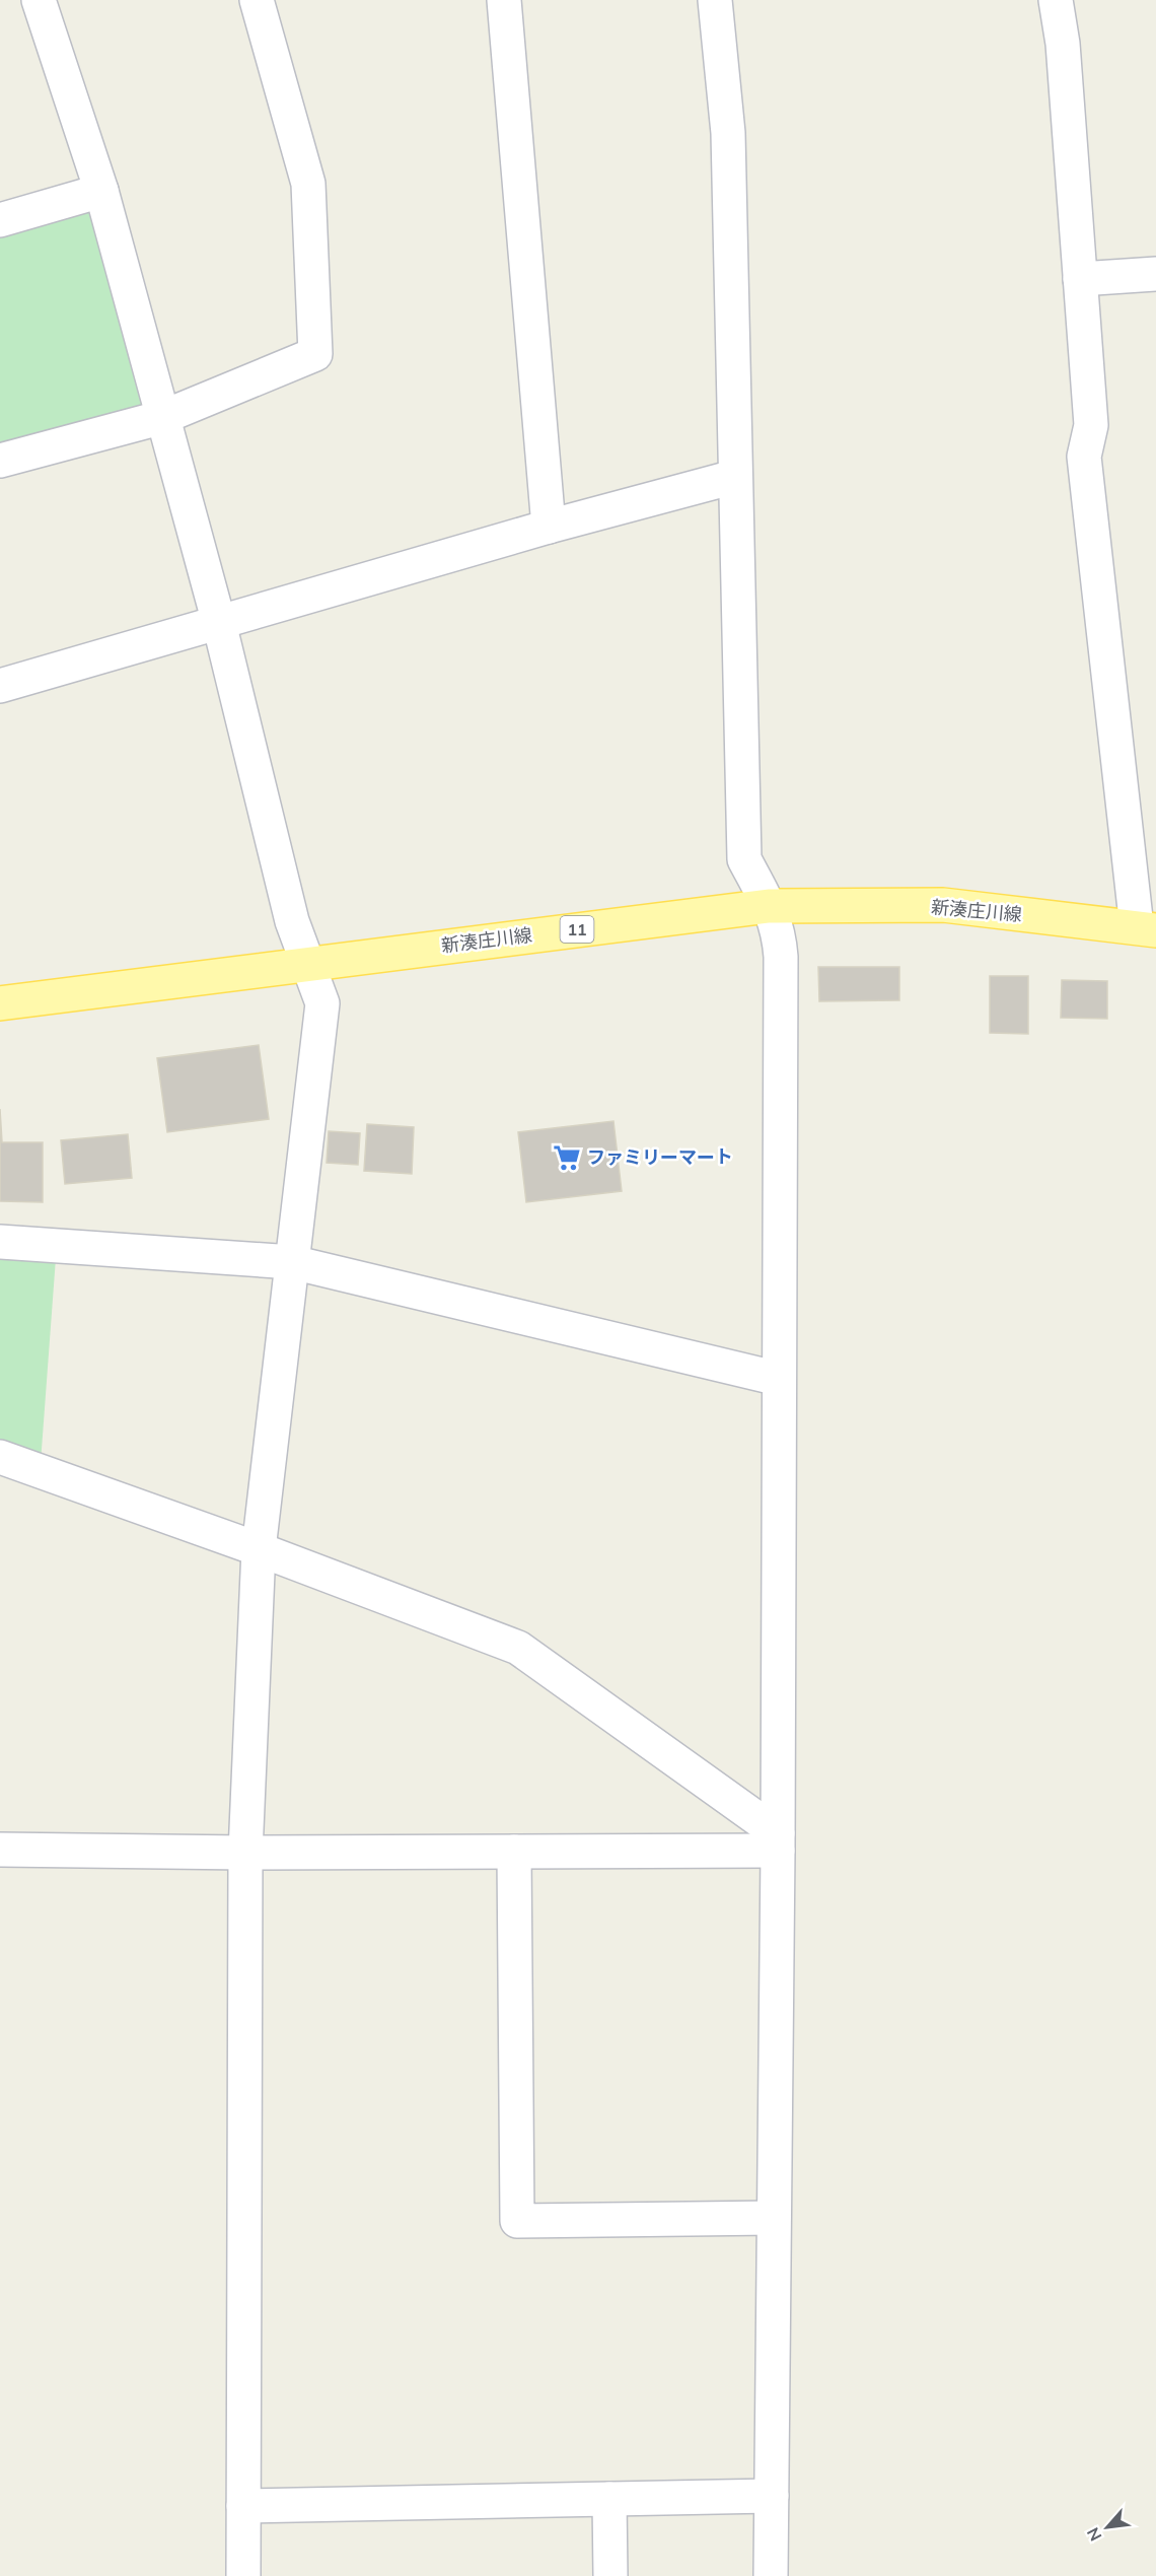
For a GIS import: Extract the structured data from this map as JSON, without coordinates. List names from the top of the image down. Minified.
{"streets":{"main road":["新湊庄川線","11"]},"places":{"supermarket":["ファミリーマート"]},"north":"bottom left"}
